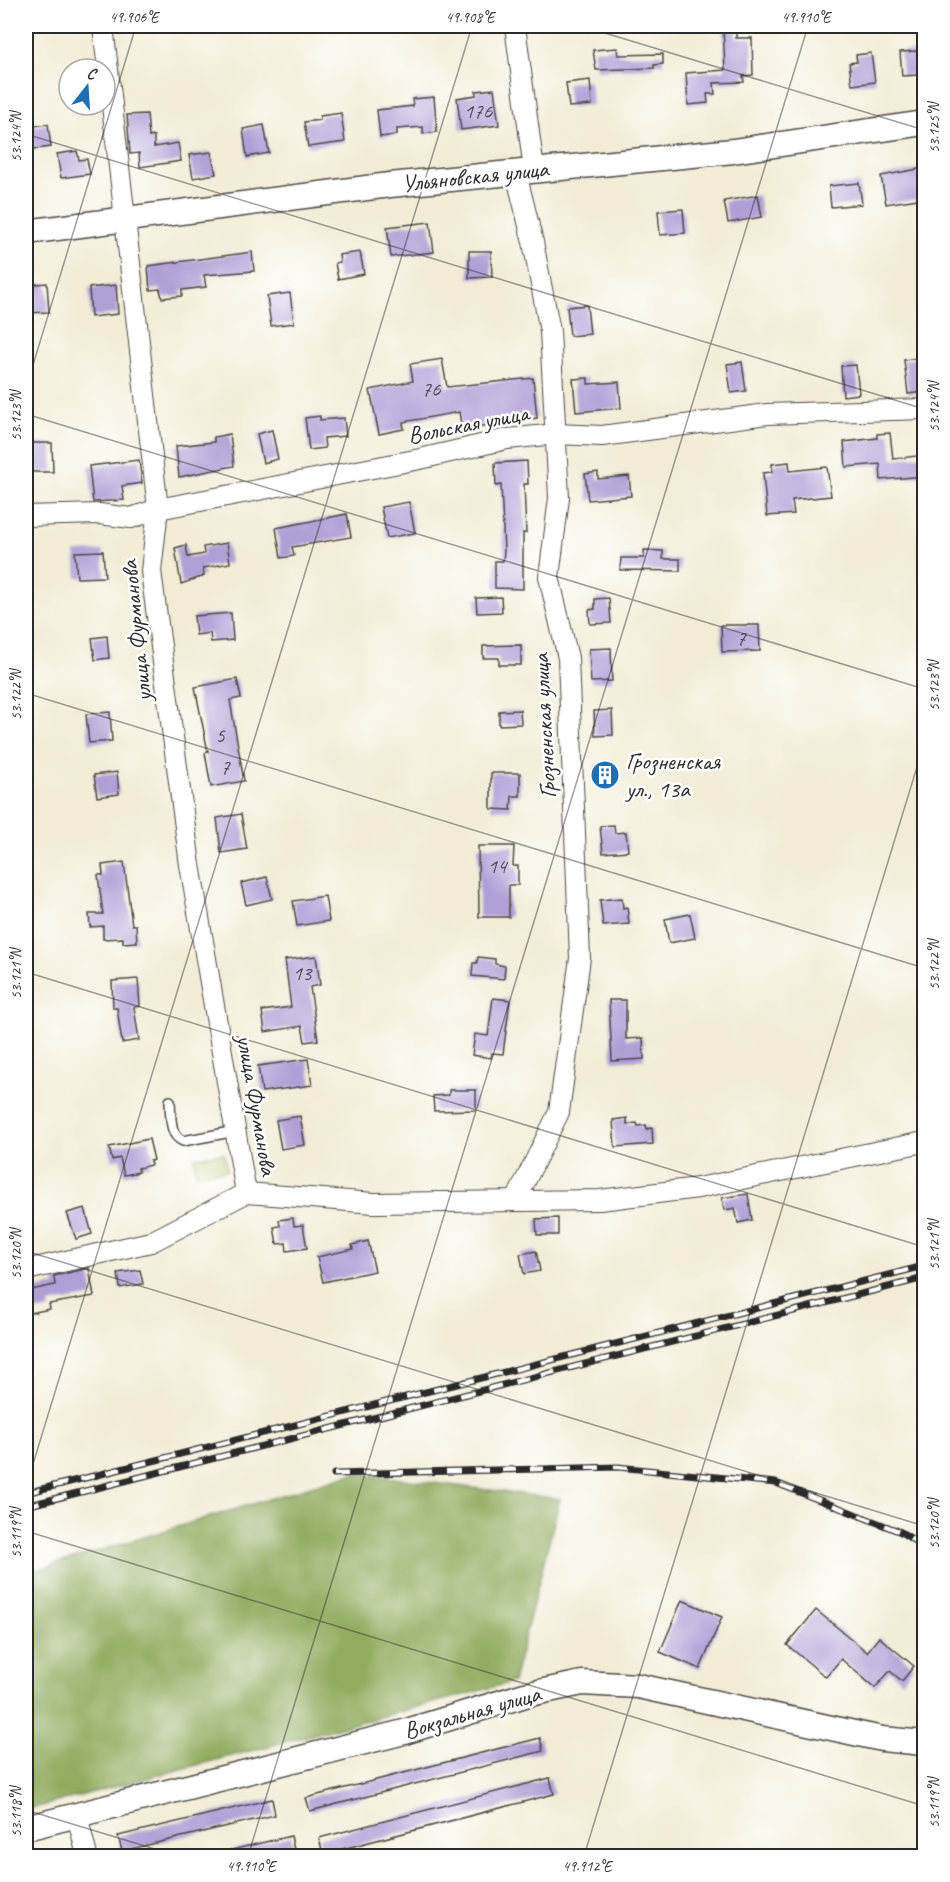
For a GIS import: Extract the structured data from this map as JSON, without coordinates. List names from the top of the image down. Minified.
{"streets":{"street":["Ульяновская улица","Вольская улица","улица Фурманова","Грозненская улица","Вокзальная улица"]},"crossings":[["Ульяновская улица","улица Фурманова"],["Ульяновская улица","Грозненская улица"],["Вольская улица","улица Фурманова"],["Вольская улица","Грозненская улица"],["улица Фурманова","Грозненская улица"]],"places":{"building":["Грозненская ул., 13а"]},"house_numbers":["176","76","7","5","7","14","13"],"north":"top","coordinates":["49.906°E","49.908°E","49.910°E","53.125°N","53.124°N","53.123°N","53.122°N","53.121°N","53.120°N","53.119°N","53.118°N","49.912°E"]}
